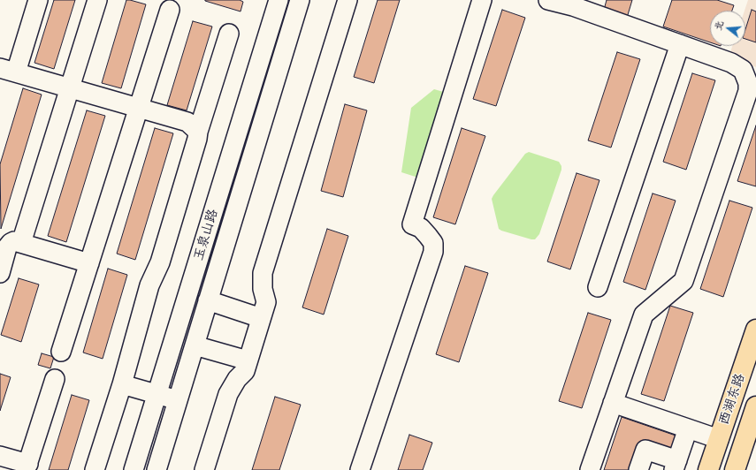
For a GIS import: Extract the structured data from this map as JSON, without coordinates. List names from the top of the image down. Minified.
{"streets":{"main road":["西湖东路"],"street":["玉泉山路"]},"north":"left"}
